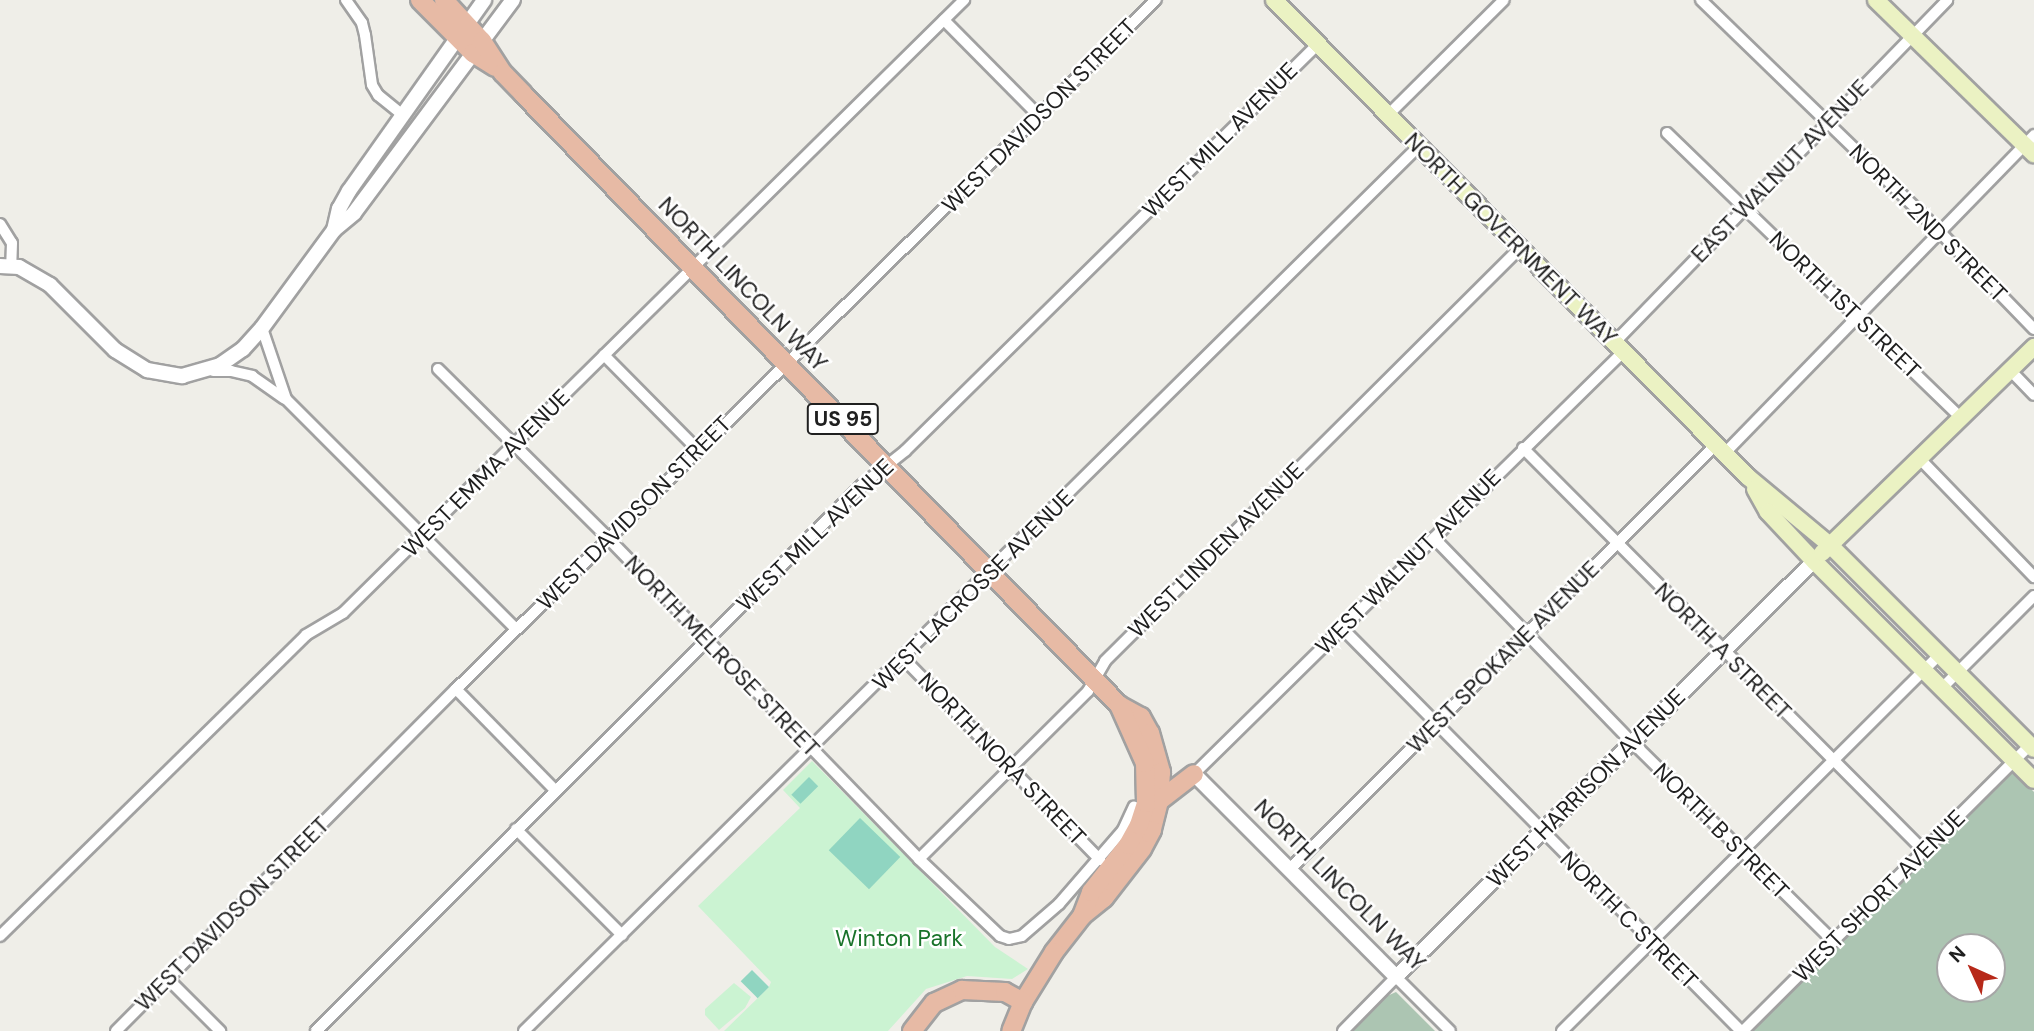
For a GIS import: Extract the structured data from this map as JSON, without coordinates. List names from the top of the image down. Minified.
{"streets":{"highway":["NORTH LINCOLN WAY","US 95"],"main road":["NORTH GOVERNMENT WAY","WEST HARRISON AVENUE"],"street":["WEST DAVIDSON STREET","WEST MILL AVENUE","EAST WALNUT AVENUE","NORTH 2ND STREET","NORTH 1ST STREET","WEST EMMA AVENUE","WEST LINDEN AVENUE","WEST WALNUT AVENUE","WEST LACROSSE AVENUE","NORTH A STREET","NORTH MELROSE STREET","WEST SPOKANE AVENUE","NORTH NORA STREET","NORTH B STREET","WEST SHORT AVENUE","NORTH C STREET"]},"crossings":[["WEST DAVIDSON STREET","NORTH LINCOLN WAY"],["WEST DAVIDSON STREET","NORTH MELROSE STREET"],["WEST MILL AVENUE","NORTH GOVERNMENT WAY"],["WEST MILL AVENUE","NORTH LINCOLN WAY"],["WEST MILL AVENUE","NORTH MELROSE STREET"],["EAST WALNUT AVENUE","NORTH 2ND STREET"],["EAST WALNUT AVENUE","NORTH GOVERNMENT WAY"],["EAST WALNUT AVENUE","NORTH 1ST STREET"],["EAST WALNUT AVENUE","WEST WALNUT AVENUE"],["NORTH 2ND STREET","WEST SPOKANE AVENUE"],["NORTH GOVERNMENT WAY","WEST LINDEN AVENUE"],["NORTH GOVERNMENT WAY","WEST WALNUT AVENUE"],["NORTH GOVERNMENT WAY","WEST LACROSSE AVENUE"],["NORTH GOVERNMENT WAY","WEST SPOKANE AVENUE"],["NORTH GOVERNMENT WAY","WEST HARRISON AVENUE"],["NORTH GOVERNMENT WAY","WEST SHORT AVENUE"],["NORTH LINCOLN WAY","US 95"],["NORTH LINCOLN WAY","WEST EMMA AVENUE"],["NORTH LINCOLN WAY","WEST LINDEN AVENUE"],["NORTH LINCOLN WAY","WEST WALNUT AVENUE"],["NORTH LINCOLN WAY","WEST LACROSSE AVENUE"],["NORTH LINCOLN WAY","WEST SPOKANE AVENUE"],["NORTH LINCOLN WAY","WEST HARRISON AVENUE"],["NORTH 1ST STREET","WEST SPOKANE AVENUE"],["NORTH 1ST STREET","WEST HARRISON AVENUE"],["US 95","WEST LINDEN AVENUE"],["WEST EMMA AVENUE","NORTH MELROSE STREET"],["WEST LINDEN AVENUE","NORTH MELROSE STREET"],["WEST LINDEN AVENUE","NORTH NORA STREET"],["WEST WALNUT AVENUE","NORTH A STREET"],["WEST WALNUT AVENUE","NORTH B STREET"],["WEST WALNUT AVENUE","NORTH C STREET"],["WEST LACROSSE AVENUE","NORTH MELROSE STREET"],["WEST LACROSSE AVENUE","NORTH NORA STREET"],["NORTH A STREET","WEST SPOKANE AVENUE"],["NORTH A STREET","WEST HARRISON AVENUE"],["NORTH A STREET","WEST SHORT AVENUE"],["NORTH MELROSE STREET","NORTH NORA STREET"],["WEST SPOKANE AVENUE","NORTH B STREET"],["WEST SPOKANE AVENUE","NORTH C STREET"],["WEST HARRISON AVENUE","NORTH B STREET"],["WEST HARRISON AVENUE","NORTH C STREET"],["NORTH B STREET","WEST SHORT AVENUE"],["WEST SHORT AVENUE","NORTH C STREET"]],"parks":["Winton Park"],"north":"top left"}
